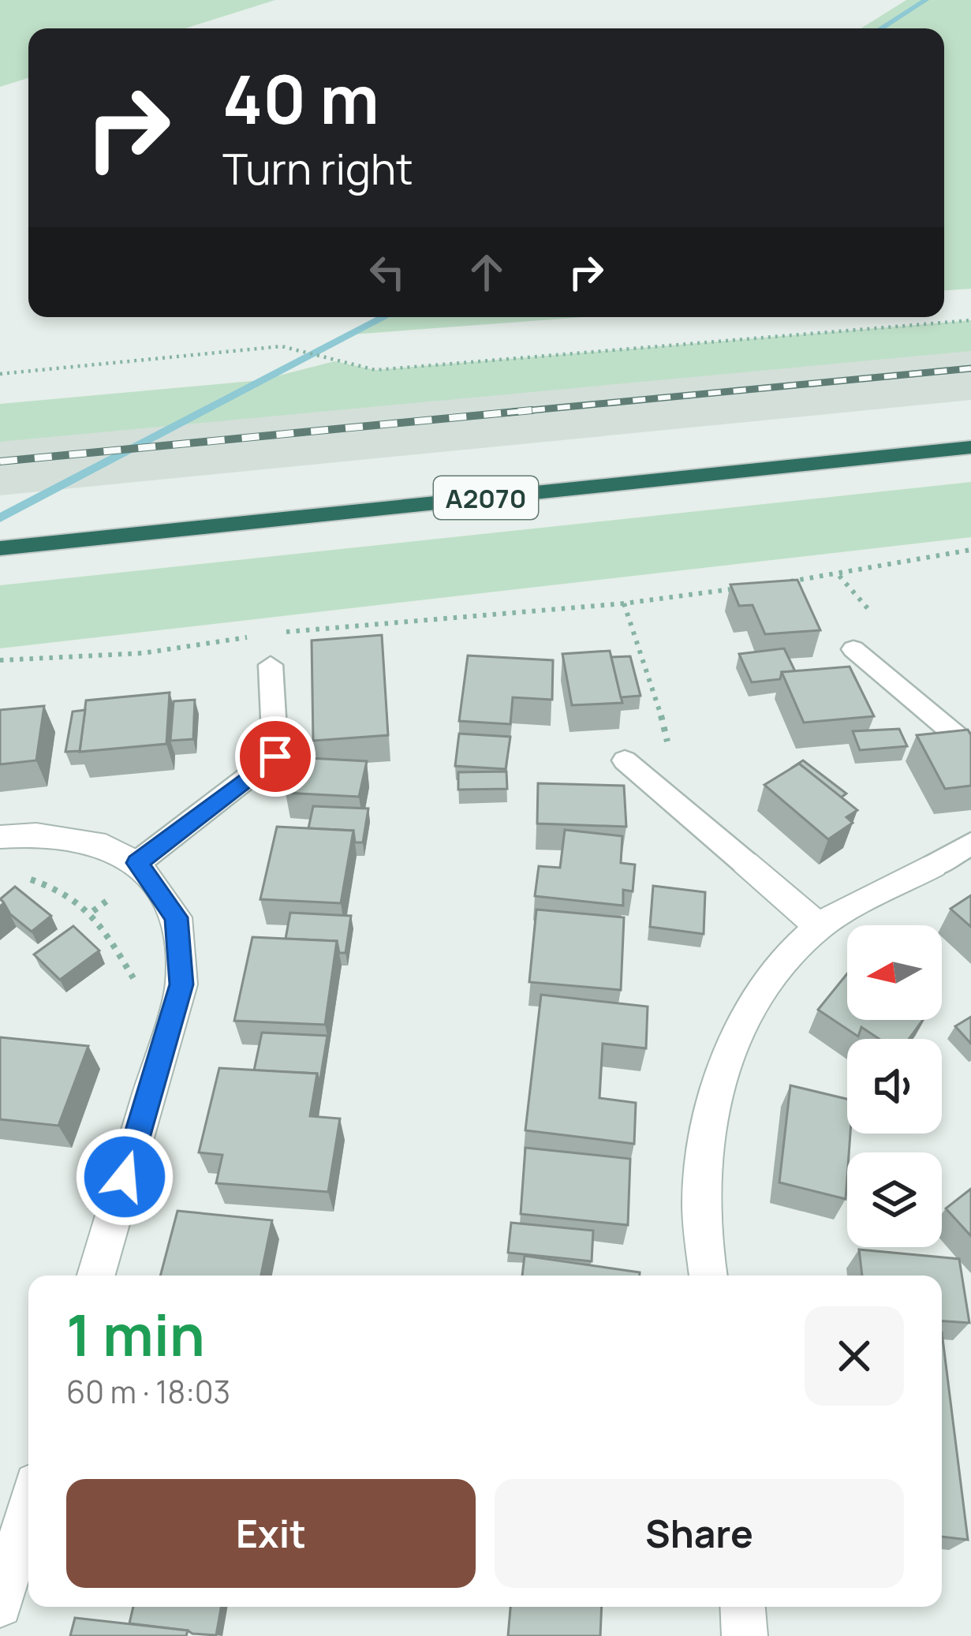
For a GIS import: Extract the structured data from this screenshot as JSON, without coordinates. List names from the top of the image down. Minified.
{"streets":{"highway":["A2070"]},"north":"left","page":{"turn":["40 m","Turn right"],"heading":["1 min","60 m · 18:03"],"buttons":["Exit","Share"]}}
